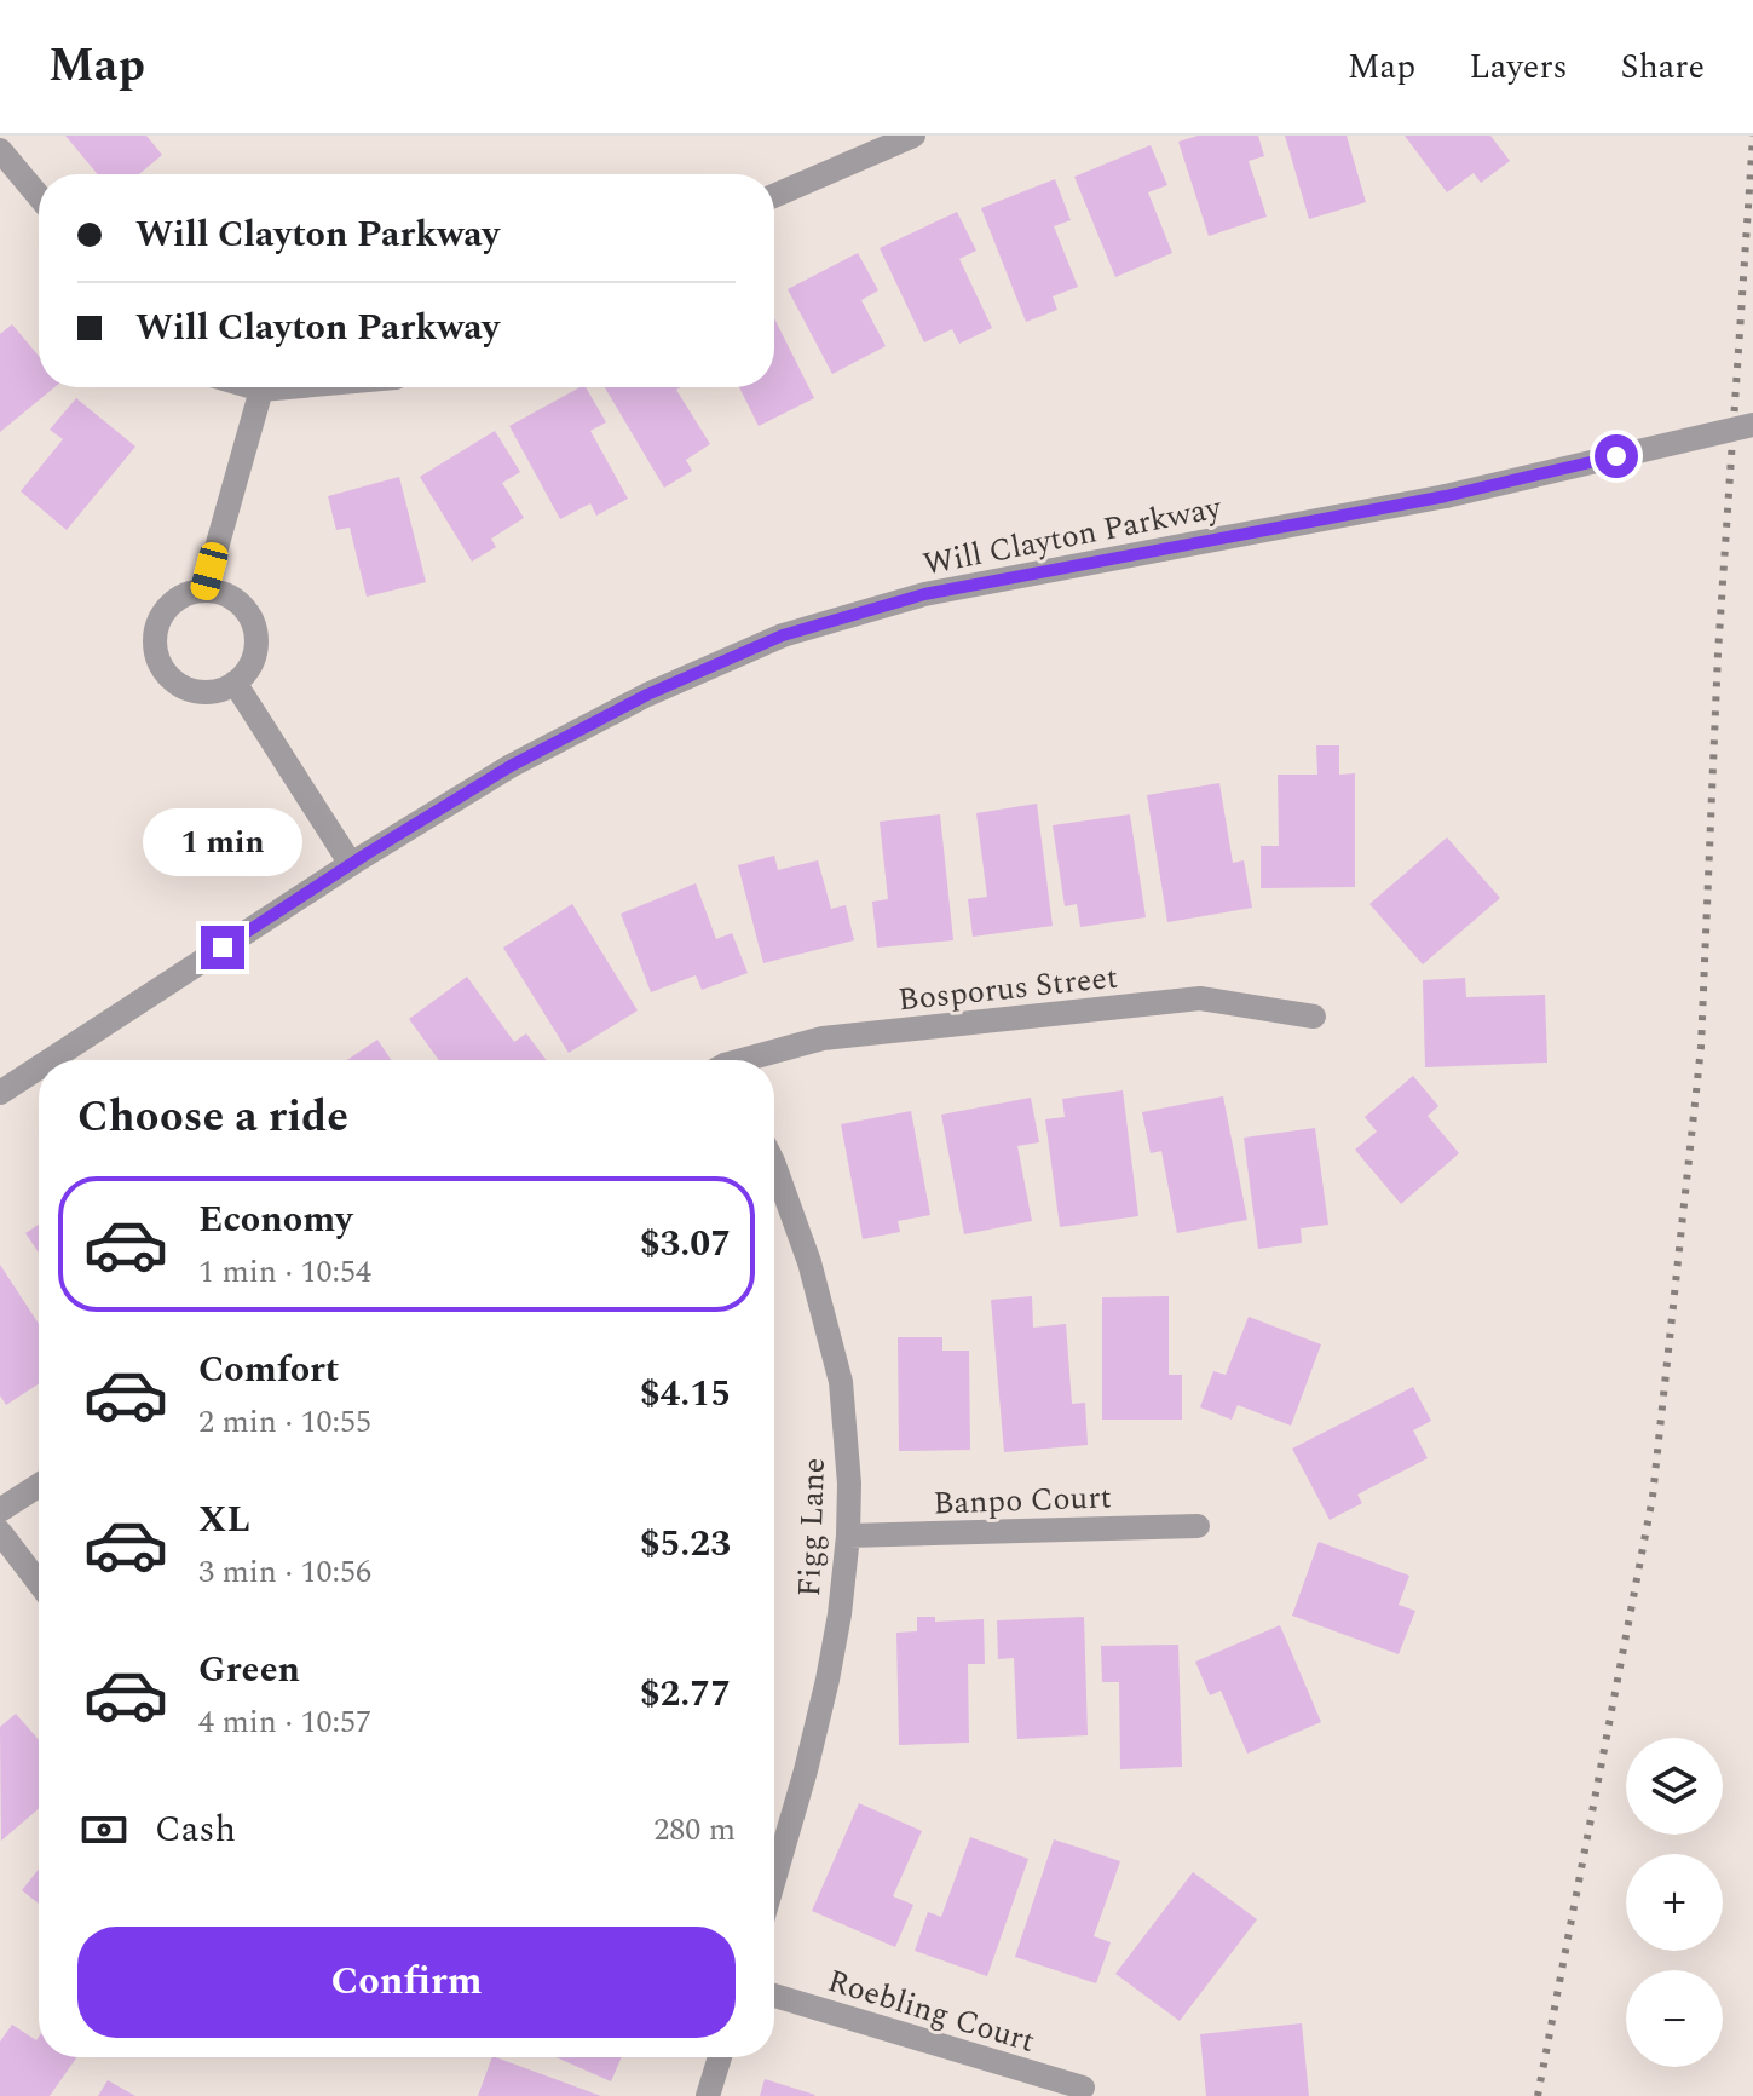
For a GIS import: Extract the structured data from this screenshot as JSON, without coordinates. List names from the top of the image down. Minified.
{"streets":{"street":["Will Clayton Parkway","Bosporus Street","Banpo Court","Figg Lane","Roebling Court"]},"crossings":[["Banpo Court","Figg Lane"]],"page":{"header":"Map","nav":["Map","Layers","Share"],"banner":["Will Clayton Parkway","Will Clayton Parkway"],"bubble":"1 min","heading":"Choose a ride","list":[{"name":"Economy","note":"1 min · 10:54","value":"$3.07"},{"name":"Comfort","note":"2 min · 10:55","value":"$4.15"},{"name":"XL","note":"3 min · 10:56","value":"$5.23"},{"name":"Green","note":"4 min · 10:57","value":"$2.77"}],"map_buttons":["+","−"],"pay":["Cash","280 m"],"buttons":"Confirm"}}
